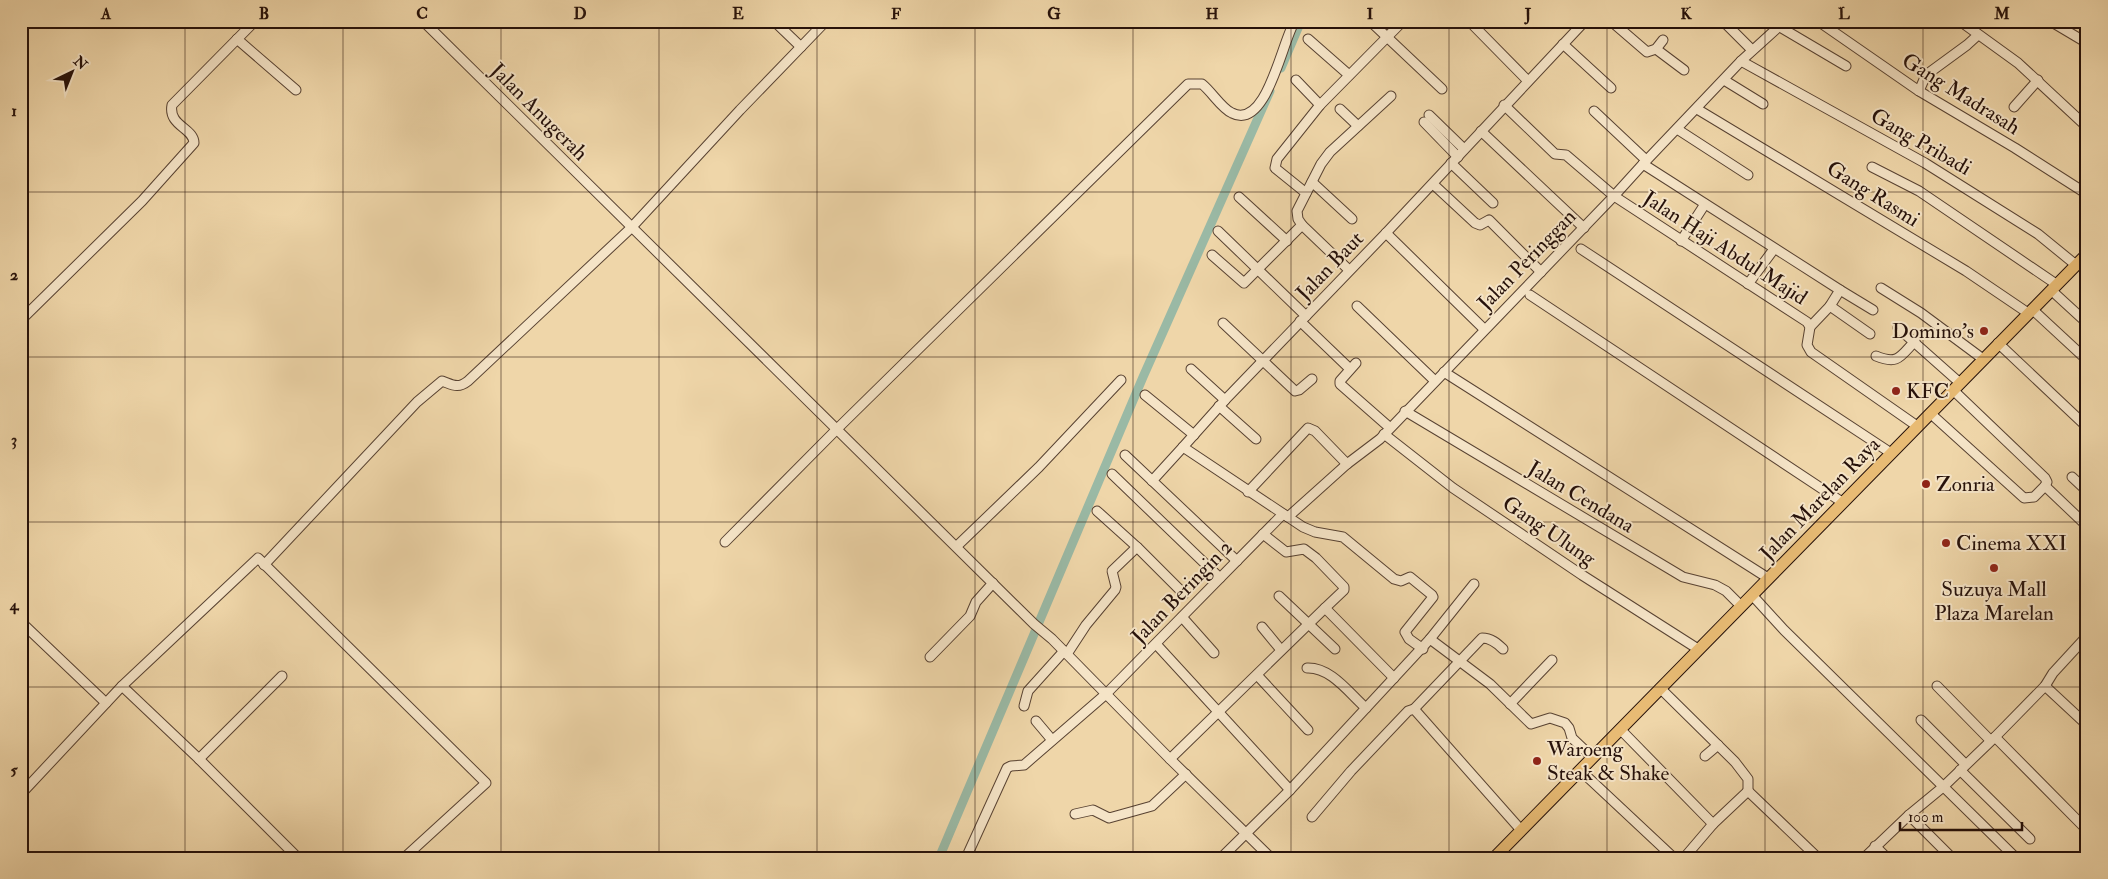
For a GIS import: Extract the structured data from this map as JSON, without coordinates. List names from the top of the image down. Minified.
{"streets":{"main road":["Jalan Marelan Raya"],"street":["Gang Madrasah","Jalan Anugerah","Gang Pribadi","Gang Rasmi","Jalan Haji Abdul Majid","Jalan Peringgan","Jalan Baut","Jalan Cendana","Gang Ulung","Jalan Beringin 2"]},"crossings":[["Jalan Anugerah","Jalan Beringin 2"],["Gang Pribadi","Jalan Peringgan"],["Gang Pribadi","Jalan Marelan Raya"],["Gang Rasmi","Jalan Peringgan"],["Gang Rasmi","Jalan Marelan Raya"],["Jalan Haji Abdul Majid","Jalan Peringgan"],["Jalan Haji Abdul Majid","Jalan Baut"],["Jalan Haji Abdul Majid","Jalan Marelan Raya"],["Jalan Peringgan","Jalan Cendana"],["Jalan Peringgan","Gang Ulung"],["Jalan Peringgan","Jalan Beringin 2"],["Jalan Cendana","Jalan Marelan Raya"],["Jalan Marelan Raya","Gang Ulung"]],"places":["Domino's","KFC","Zonria","Cinema XXI","Suzuya Mall Plaza Marelan","Waroeng Steak & Shake"],"scale_bar":"100 m","north":"top right","grid":{"columns":["A","B","C","D","E","F","G","H","I","J","K","L","M"],"rows":["1","2","3","4","5"]}}
